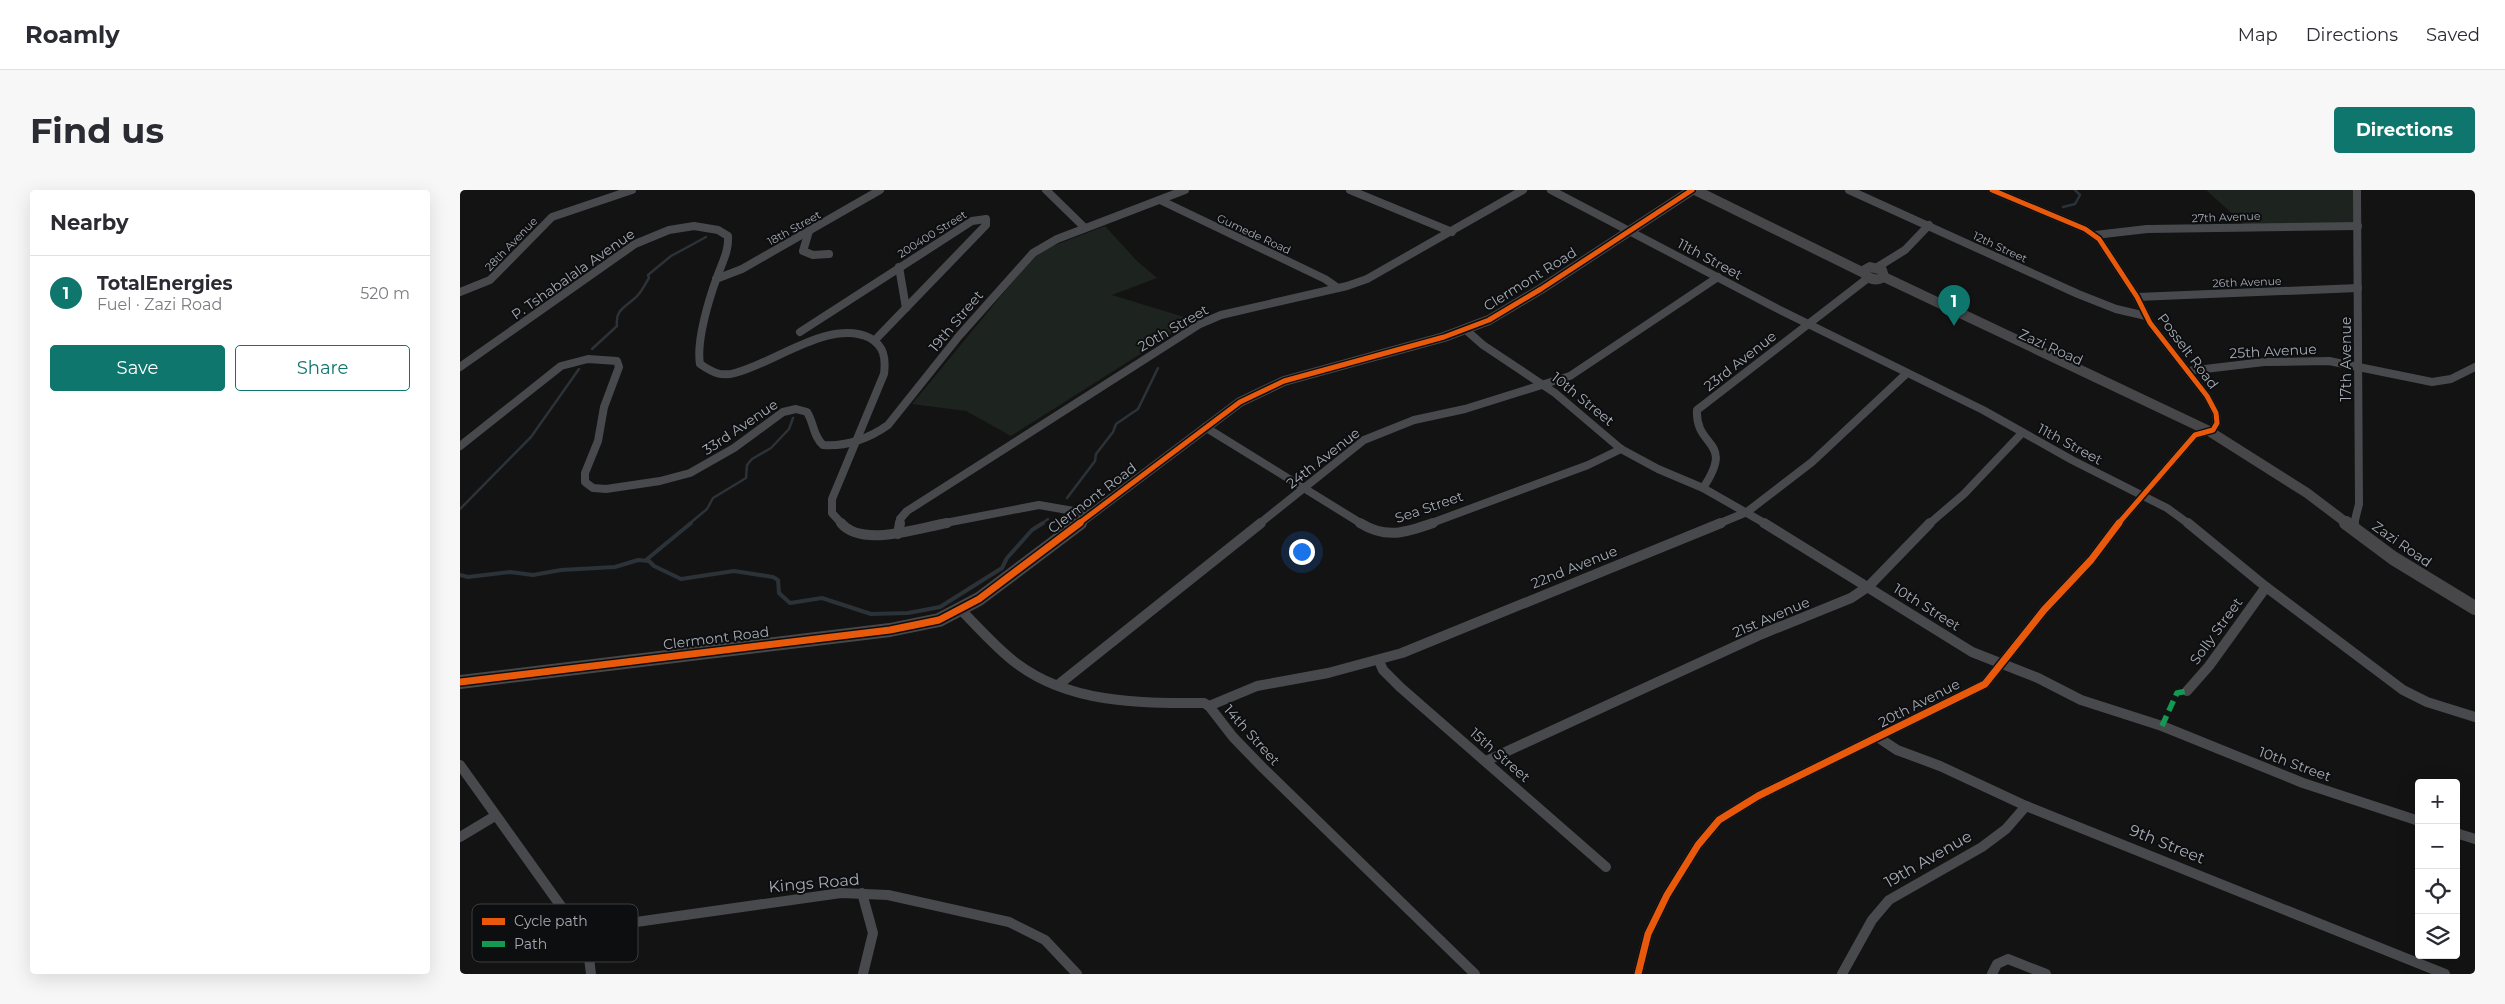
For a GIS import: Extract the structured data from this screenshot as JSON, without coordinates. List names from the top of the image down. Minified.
{"streets":{"street":["27th Avenue","18th Street","200400 Street","Gumede Road","28th Avenue","12th Street","11th Street","P. Tshabalala Avenue","Clermont Road","26th Avenue","19th Street","20th Street","Zazi Road","Posselt Road","25th Avenue","17th Avenue","23rd Avenue","10th Street","33rd Avenue","24th Avenue","Sea Street","22nd Avenue","21st Avenue","Solly Street","20th Avenue","14th Street","15th Street","9th Street","19th Avenue","Kings Road"]},"crossings":[["27th Avenue","Posselt Road"],["27th Avenue","17th Avenue"],["18th Street","P. Tshabalala Avenue"],["200400 Street","P. Tshabalala Avenue"],["Gumede Road","19th Street"],["Gumede Road","20th Street"],["12th Street","Posselt Road"],["12th Street","23rd Avenue"],["11th Street","Clermont Road"],["11th Street","23rd Avenue"],["11th Street","24th Avenue"],["11th Street","22nd Avenue"],["11th Street","21st Avenue"],["11th Street","Solly Street"],["11th Street","20th Avenue"],["Clermont Road","Zazi Road"],["Clermont Road","10th Street"],["Clermont Road","Sea Street"],["Clermont Road","14th Street"],["26th Avenue","Posselt Road"],["26th Avenue","17th Avenue"],["19th Street","33rd Avenue"],["Zazi Road","Posselt Road"],["Zazi Road","17th Avenue"],["Zazi Road","23rd Avenue"],["Zazi Road","20th Avenue"],["Posselt Road","25th Avenue"],["Posselt Road","20th Avenue"],["25th Avenue","17th Avenue"],["23rd Avenue","10th Street"],["10th Street","24th Avenue"],["10th Street","Sea Street"],["10th Street","22nd Avenue"],["10th Street","21st Avenue"],["10th Street","20th Avenue"],["24th Avenue","Sea Street"],["24th Avenue","14th Street"],["22nd Avenue","14th Street"],["22nd Avenue","15th Street"],["21st Avenue","15th Street"],["20th Avenue","9th Street"],["9th Street","19th Avenue"]],"legend":["Cycle path","Path"],"page":{"header":"Roamly","nav":["Map","Directions","Saved"],"buttons":["Directions",["Save","Share"]],"title":"Find us","heading":"Nearby","list":[{"mark":"1","name":"TotalEnergies","note":"Fuel · Zazi Road","value":"520 m"}],"pins":"1","map_buttons":["+","−"]}}
